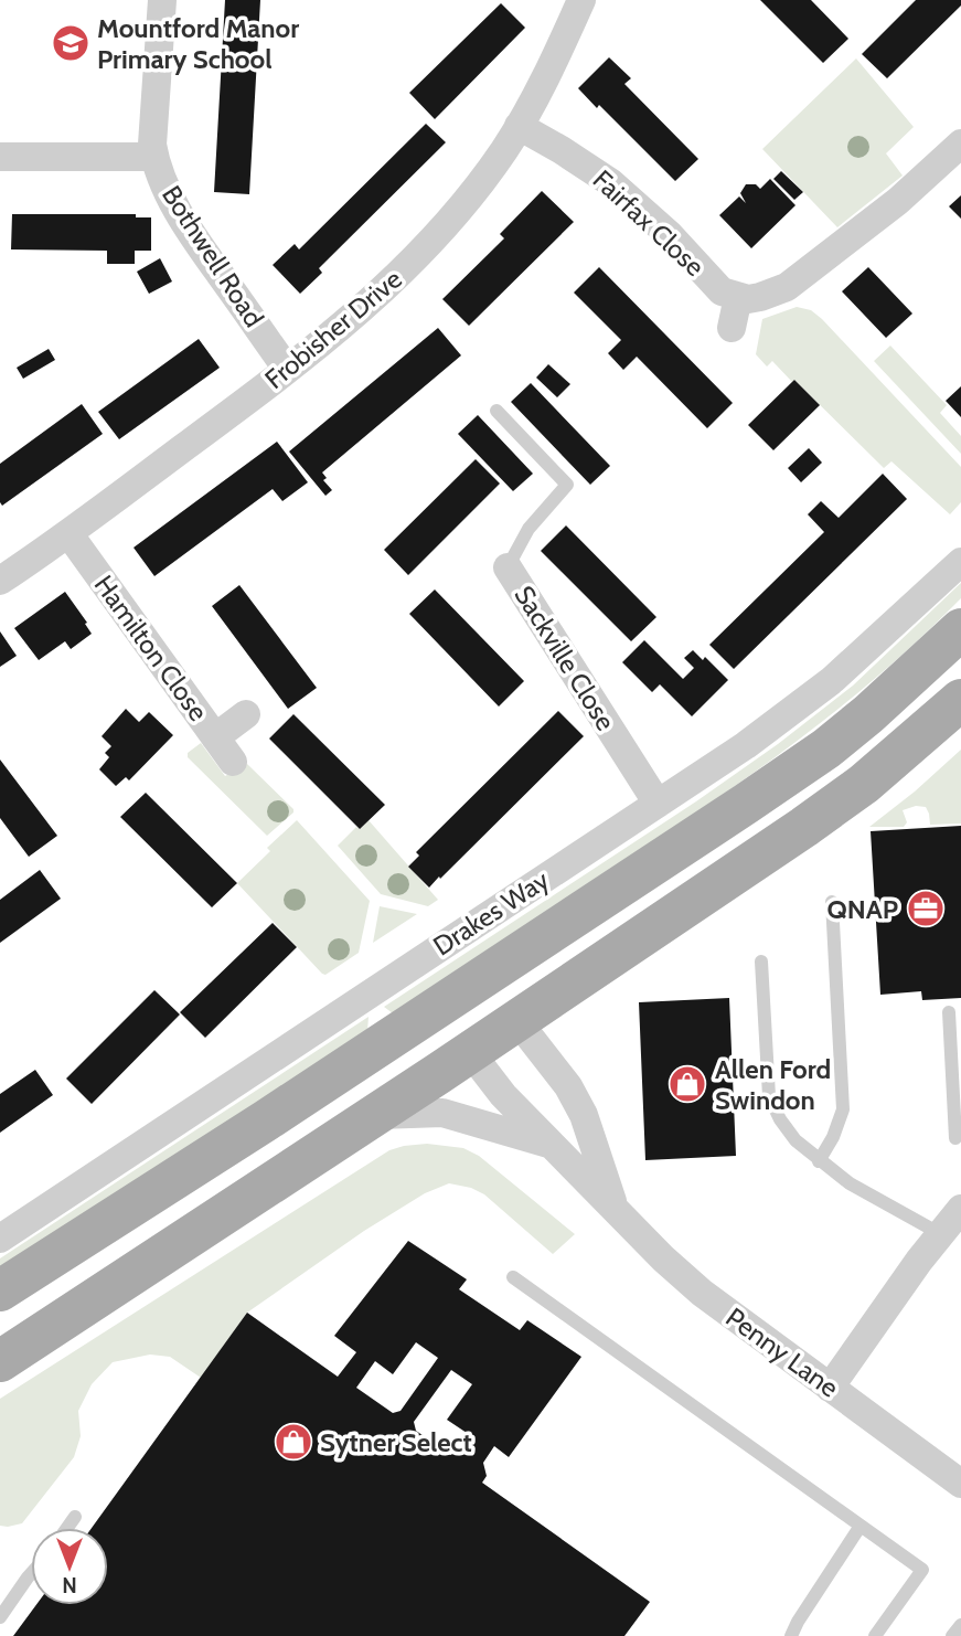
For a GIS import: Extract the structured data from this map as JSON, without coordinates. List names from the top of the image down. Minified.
{"streets":{"main road":["Drakes Way"],"street":["Fairfax Close","Bothwell Road","Frobisher Drive","Hamilton Close","Sackville Close","Penny Lane"]},"crossings":[["Fairfax Close","Frobisher Drive"],["Bothwell Road","Frobisher Drive"],["Frobisher Drive","Hamilton Close"],["Sackville Close","Drakes Way"]],"places":{"school or university":["Mountford Manor Primary School"],"office":["QNAP"],"shop":["Allen Ford Swindon","Sytner Select"]},"north":"bottom"}
